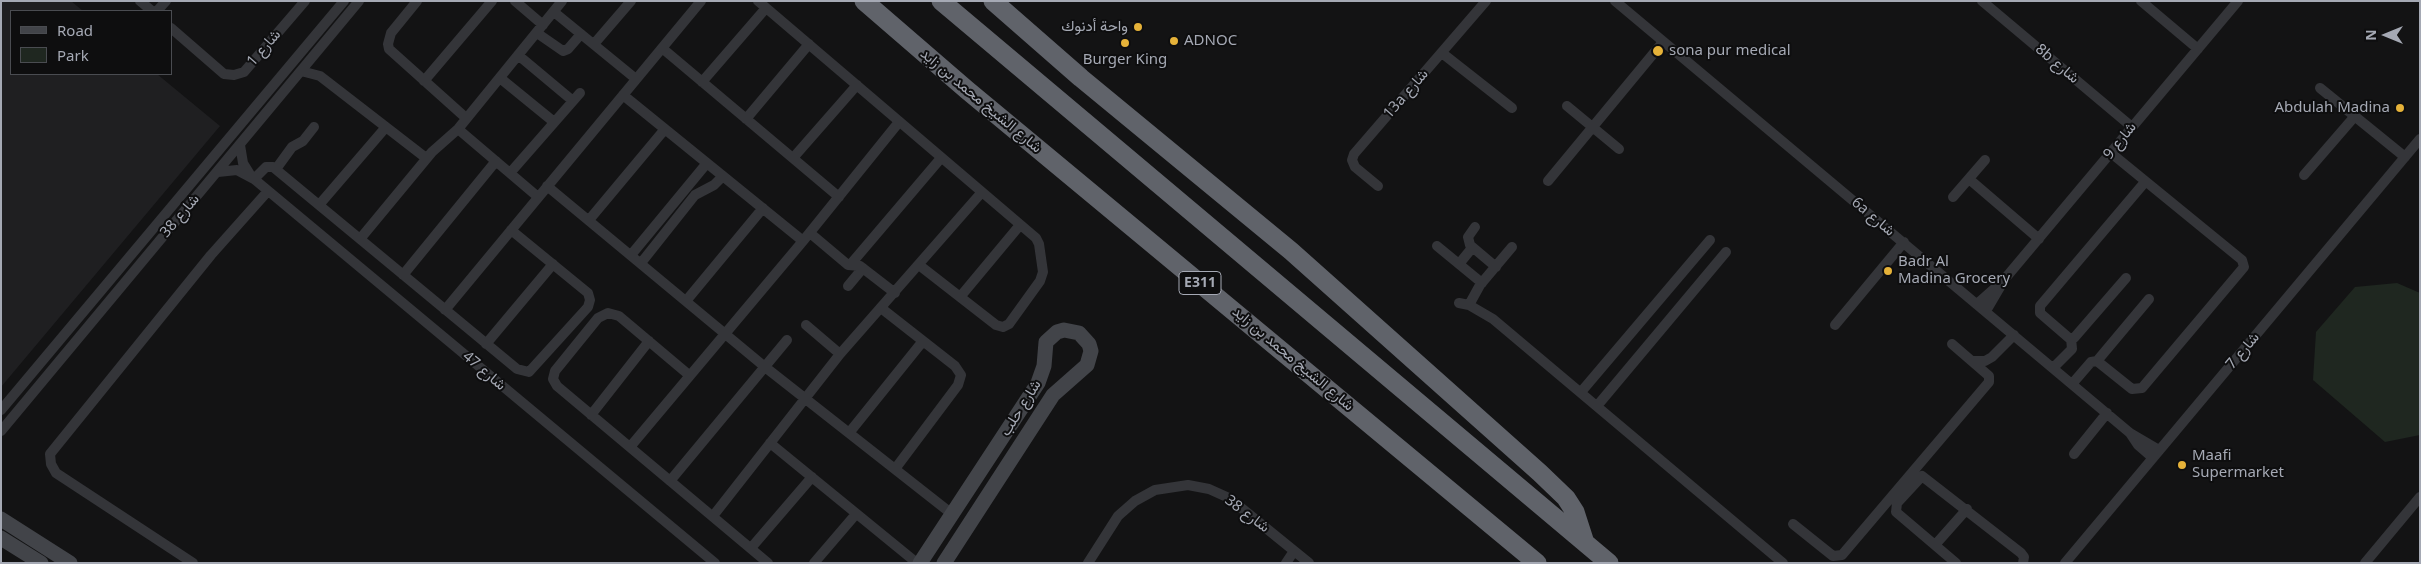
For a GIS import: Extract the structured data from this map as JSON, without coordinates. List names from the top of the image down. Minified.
{"streets":{"highway":["شارع الشيخ محمد بن زايد","E311"],"street":["شارع 1","8b شارع","13a شارع","شارع 9","شارع 38","6a شارع","شارع 7","شارع 47","شارع حلب"]},"crossings":[["8b شارع","شارع 9"],["شارع 9","6a شارع"],["شارع 38","شارع 47"],["6a شارع","شارع 7"]],"places":["واحة أدنوك","ADNOC","Burger King","sona pur medical","Abdulah Madina","Badr Al Madina Grocery","Maafi Supermarket"],"legend":["Road","Park"],"north":"left"}
